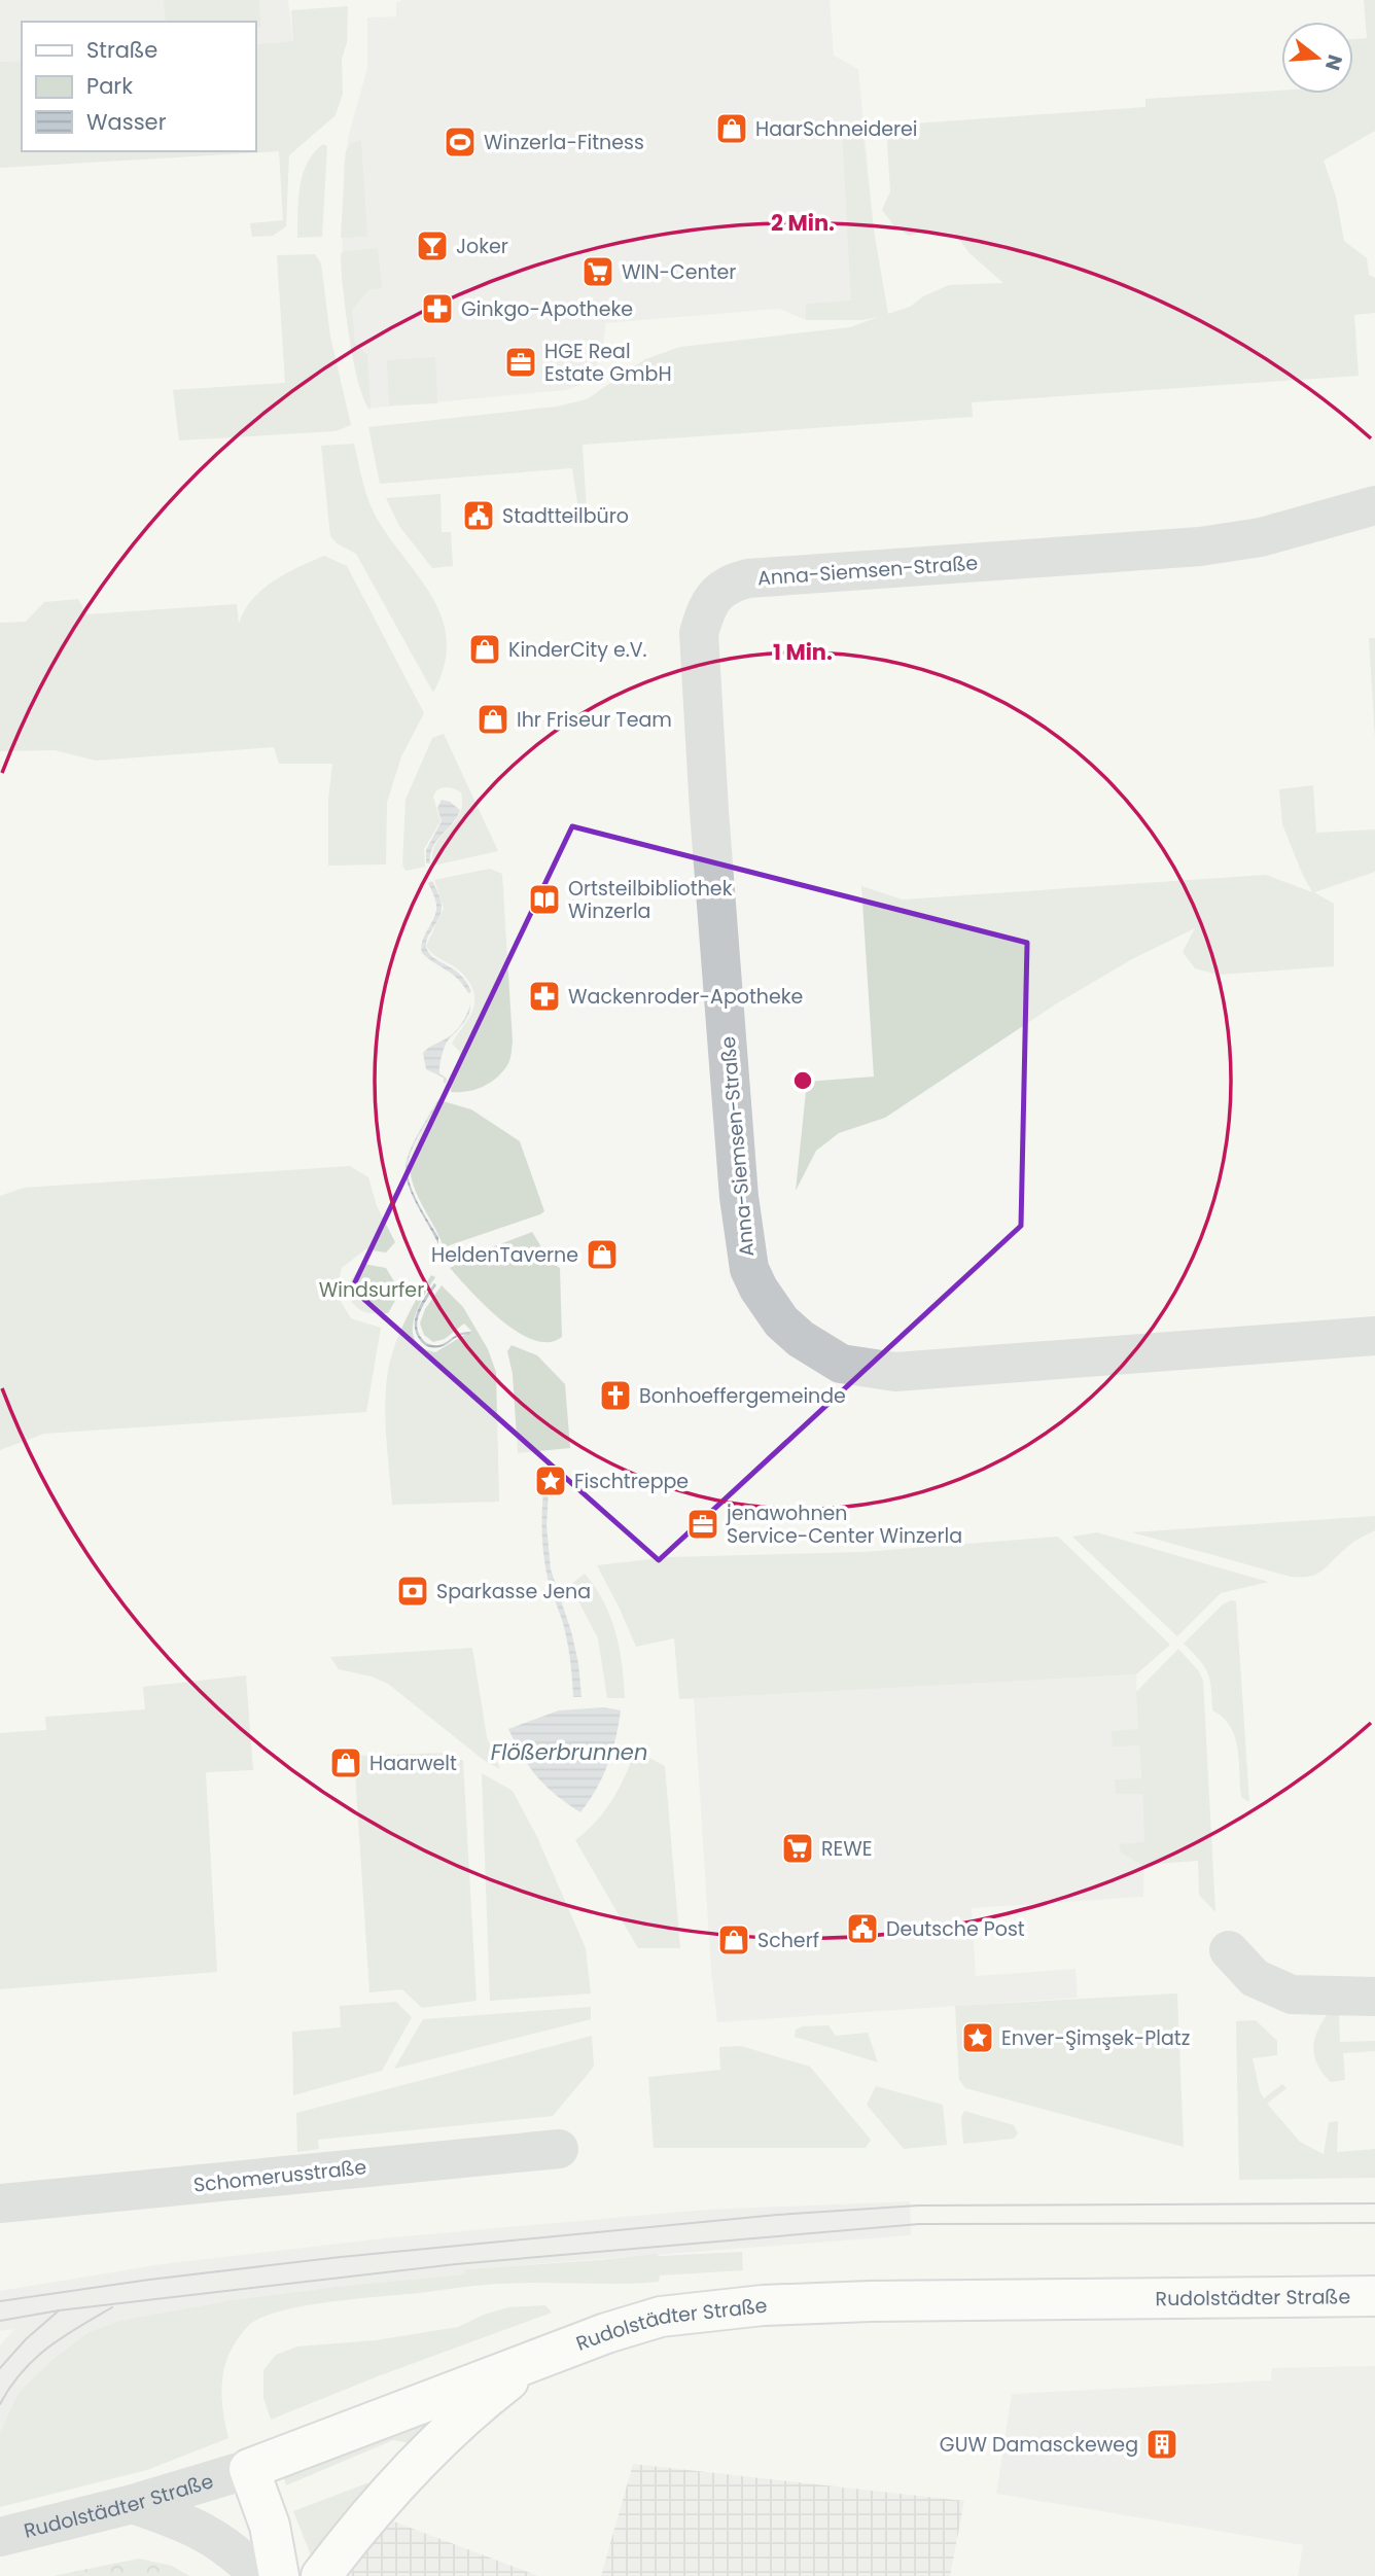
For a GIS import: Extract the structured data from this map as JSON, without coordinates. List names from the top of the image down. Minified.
{"streets":{"main road":["Rudolstädter Straße"],"street":["Anna-Siemsen-Straße","Schomerusstraße"]},"water":["Flößerbrunnen"],"parks":["Windsurfer"],"places":{"shop":["HaarSchneiderei","KinderCity e.V.","Ihr Friseur Team","HeldenTaverne","Haarwelt","Scherf"],"sports":["Winzerla-Fitness"],"bar":["Joker"],"supermarket":["WIN-Center","REWE"],"pharmacy":["Ginkgo-Apotheke","Wackenroder-Apotheke"],"office":["HGE Real Estate GmbH","jenawohnen Service-Center Winzerla"],"public building":["Stadtteilbüro","Deutsche Post"],"library":["Ortsteilbibliothek Winzerla"],"church":["Bonhoeffergemeinde"],"place":["Fischtreppe","Enver-Şimşek-Platz"],"bank":["Sparkasse Jena"],"building":["GUW Damasckeweg"]},"legend":["Straße","Park","Wasser"],"north":"right","rings":["2 Min.","1 Min."]}
